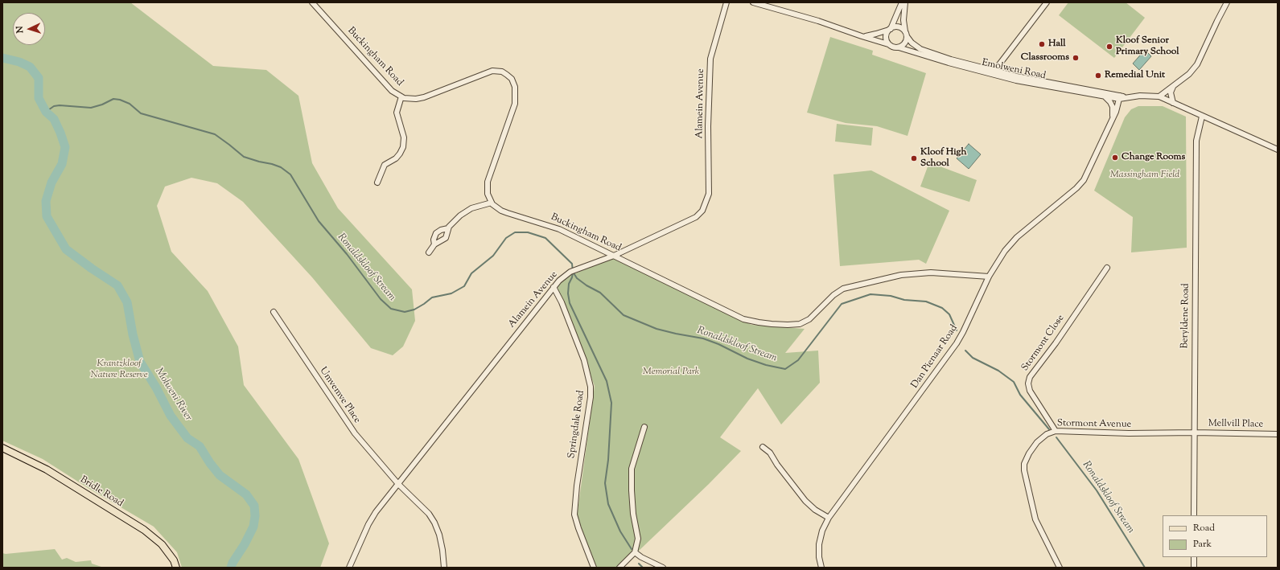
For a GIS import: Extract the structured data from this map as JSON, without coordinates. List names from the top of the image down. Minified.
{"streets":{"main road":["Bridle Road"],"street":["Buckingham Road","Emolweni Road","Alamein Avenue","Beryldene Road","Stormont Close","Dan Pienaar Road","Umvemve Place","Springdale Road","Stormont Avenue","Mellvill Place"]},"crossings":[["Buckingham Road","Alamein Avenue"],["Buckingham Road","Dan Pienaar Road"],["Emolweni Road","Beryldene Road"],["Emolweni Road","Dan Pienaar Road"],["Alamein Avenue","Umvemve Place"],["Alamein Avenue","Springdale Road"],["Beryldene Road","Stormont Avenue"],["Beryldene Road","Mellvill Place"],["Stormont Close","Stormont Avenue"],["Stormont Avenue","Mellvill Place"]],"water":["Ronaldskloof Stream","Molweni River"],"parks":["Massingham Field","Krantzkloof Nature Reserve","Memorial Park"],"places":["Hall","Kloof Senior Primary School","Classrooms","Remedial Unit","Change Rooms","Kloof High School"],"legend":["Road","Park"],"north":"left"}
